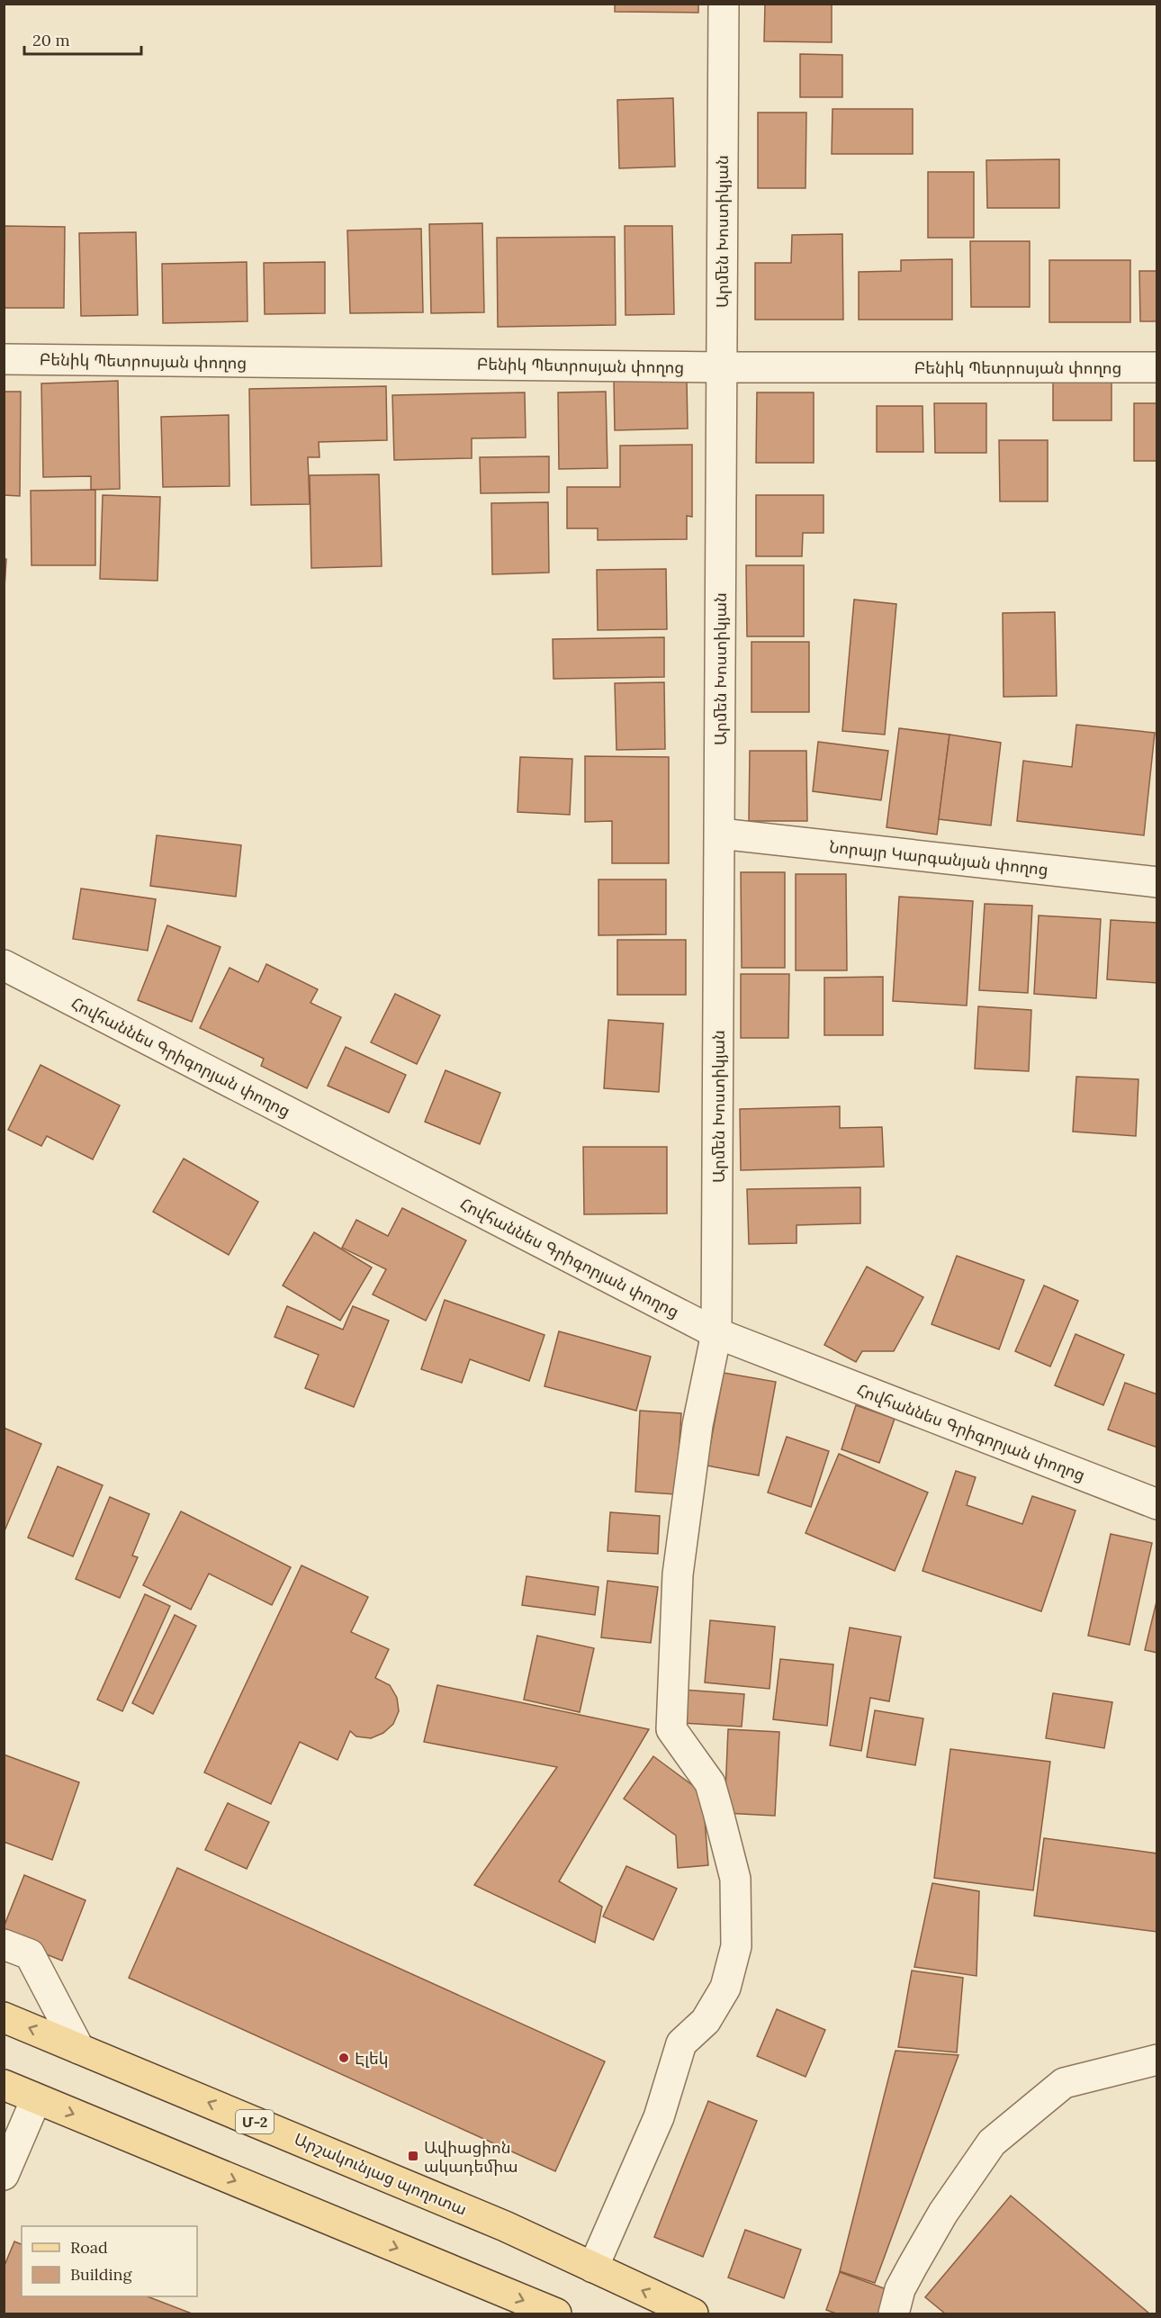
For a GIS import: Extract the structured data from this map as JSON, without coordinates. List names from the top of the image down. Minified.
{"streets":{"main road":["Մ-2","Արշակունյաց պողոտա"],"street":["Արմեն Խոստիկյան","Բենիկ Պետրոսյան փողոց","Նորայր Կարգանյան փողոց","Հովհաննես Գրիգորյան փողոց"]},"crossings":[["Արմեն Խոստիկյան","Բենիկ Պետրոսյան փողոց"],["Արմեն Խոստիկյան","Նորայր Կարգանյան փողոց"],["Արմեն Խոստիկյան","Հովհաննես Գրիգորյան փողոց"],["Արմեն Խոստիկյան","Արշակունյաց պողոտա"]],"places":{"other":["Էլեկ"],"transit":["Ավիացիոն ակադեմիա"]},"legend":["Road","Building"],"scale_bar":"20 m"}
